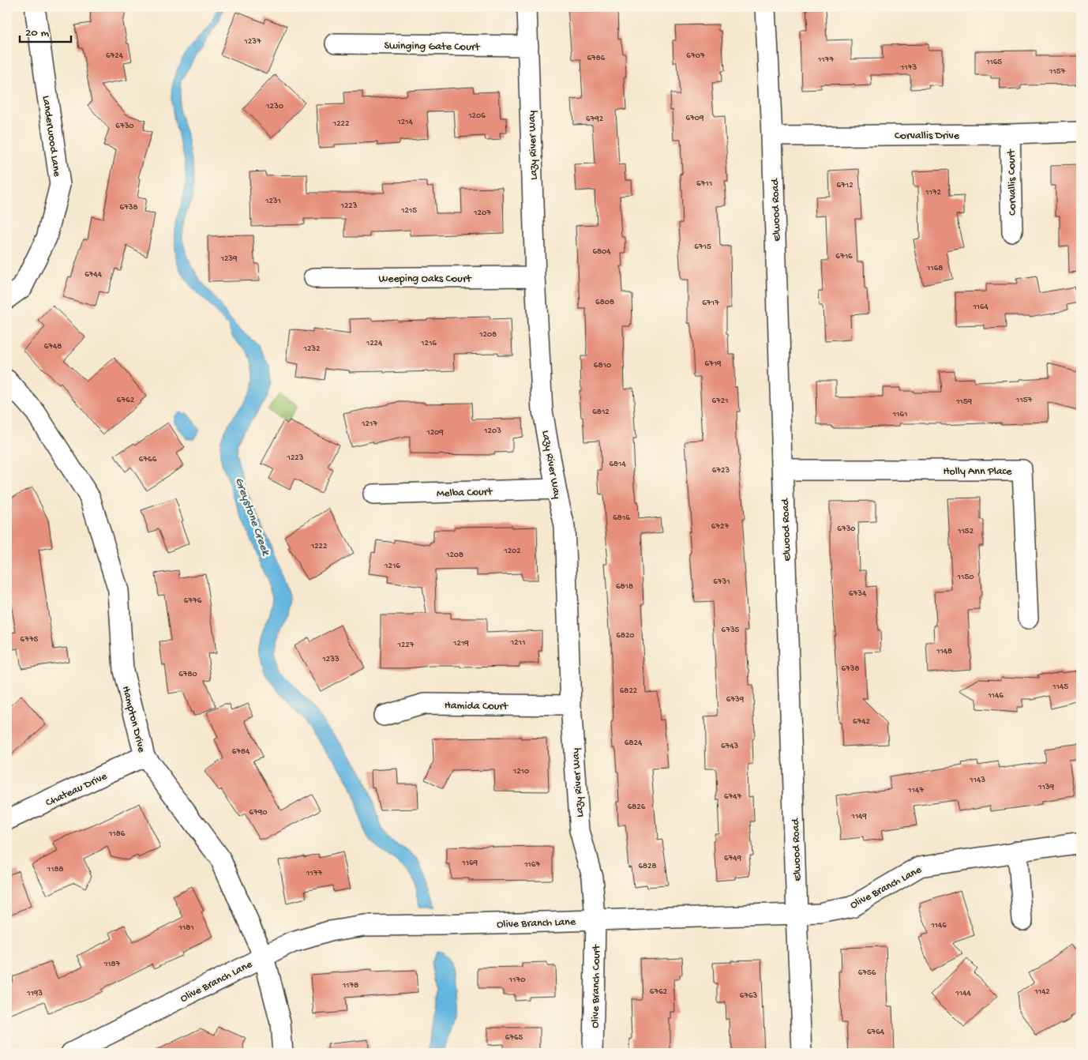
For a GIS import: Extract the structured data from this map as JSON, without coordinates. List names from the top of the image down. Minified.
{"streets":{"street":["Swinging Gate Court","Corvallis Drive","Landerwood Lane","Lazy River Way","Corvallis Court","Elwood Road","Weeping Oaks Court","Holly Ann Place","Melba Court","Hamida Court","Hampton Drive","Chateau Drive","Olive Branch Lane","Olive Branch Court"]},"crossings":[["Swinging Gate Court","Lazy River Way"],["Corvallis Drive","Corvallis Court"],["Corvallis Drive","Elwood Road"],["Lazy River Way","Weeping Oaks Court"],["Lazy River Way","Melba Court"],["Lazy River Way","Hamida Court"],["Lazy River Way","Olive Branch Lane"],["Lazy River Way","Olive Branch Court"],["Elwood Road","Holly Ann Place"],["Elwood Road","Olive Branch Lane"],["Hampton Drive","Chateau Drive"],["Hampton Drive","Olive Branch Lane"],["Olive Branch Lane","Olive Branch Court"]],"water":["Greystone Creek"],"house_numbers":["1237","6724","6707","6786","1177","1165","1173","1157","1230","1206","6709","6792","1214","1222","6730","6711","6712","1172","1231","1223","6738","1215","1207","6715","6804","6716","1239","1168","6744","6808","6717","1164","1208","1224","1216","6748","1232","6719","6810","6762","1157","6721","1159","6812","1161","1217","1203","1209","1223","6766","6814","6723","6816","6727","6730","1152","1222","1202","1208","1216","1150","6731","6818","6734","6776","6735","6820","6775","1211","1219","1227","1148","1233","6738","6780","1145","6822","1146","6739","6742","6824","6743","6784","1210","1143","1139","1147","6747","6826","6790","1149","1186","6749","1169","1167","6828","1188","1177","1146","1181","1187","6756","1170","1178","6762","1142","1193","1144","6763","6764","6765"],"scale_bar":"20 m"}
